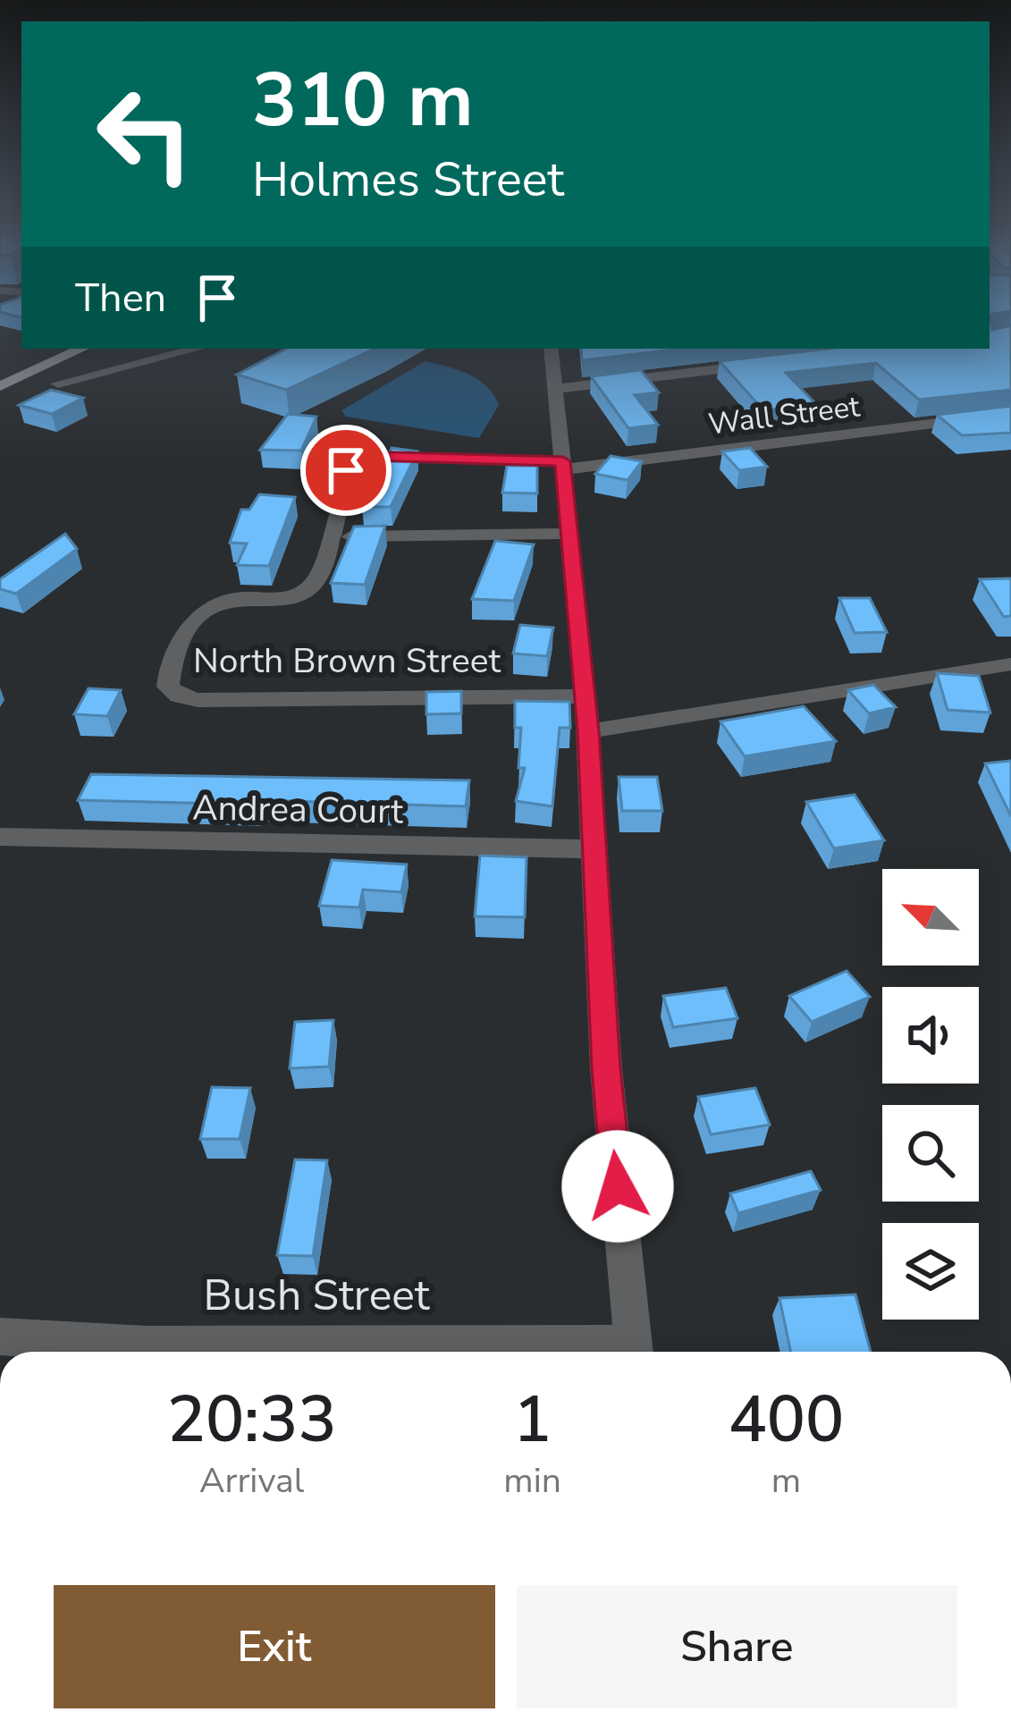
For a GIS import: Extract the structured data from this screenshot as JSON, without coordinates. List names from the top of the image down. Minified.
{"streets":{"street":["Wall Street","North Brown Street","Andrea Court","Bush Street"]},"crossings":[["Wall Street","North Brown Street"]],"north":"top left","page":{"turn":["310 m","Holmes Street"],"then":"Then","eta":["20:33","Arrival","1","min","400","m"],"buttons":["Exit","Share"]}}
